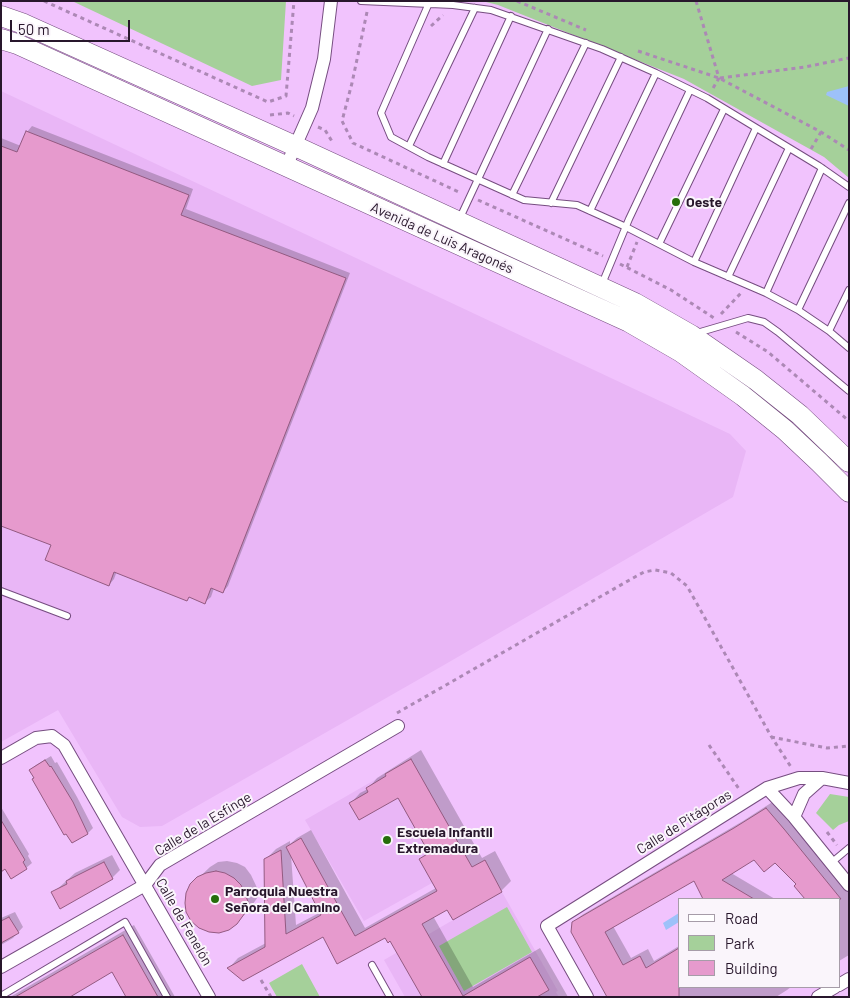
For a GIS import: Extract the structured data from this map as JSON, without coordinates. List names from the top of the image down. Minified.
{"streets":{"main road":["Avenida de Luis Aragonés"],"street":["Calle de Pitágoras","Calle de la Esfinge","Calle de Fenelón"]},"crossings":[["Calle de la Esfinge","Calle de Fenelón"]],"places":["Oeste","Escuela Infantil Extremadura","Parroquia Nuestra Señora del Camino"],"legend":["Road","Park","Building"],"scale_bar":"50 m"}
